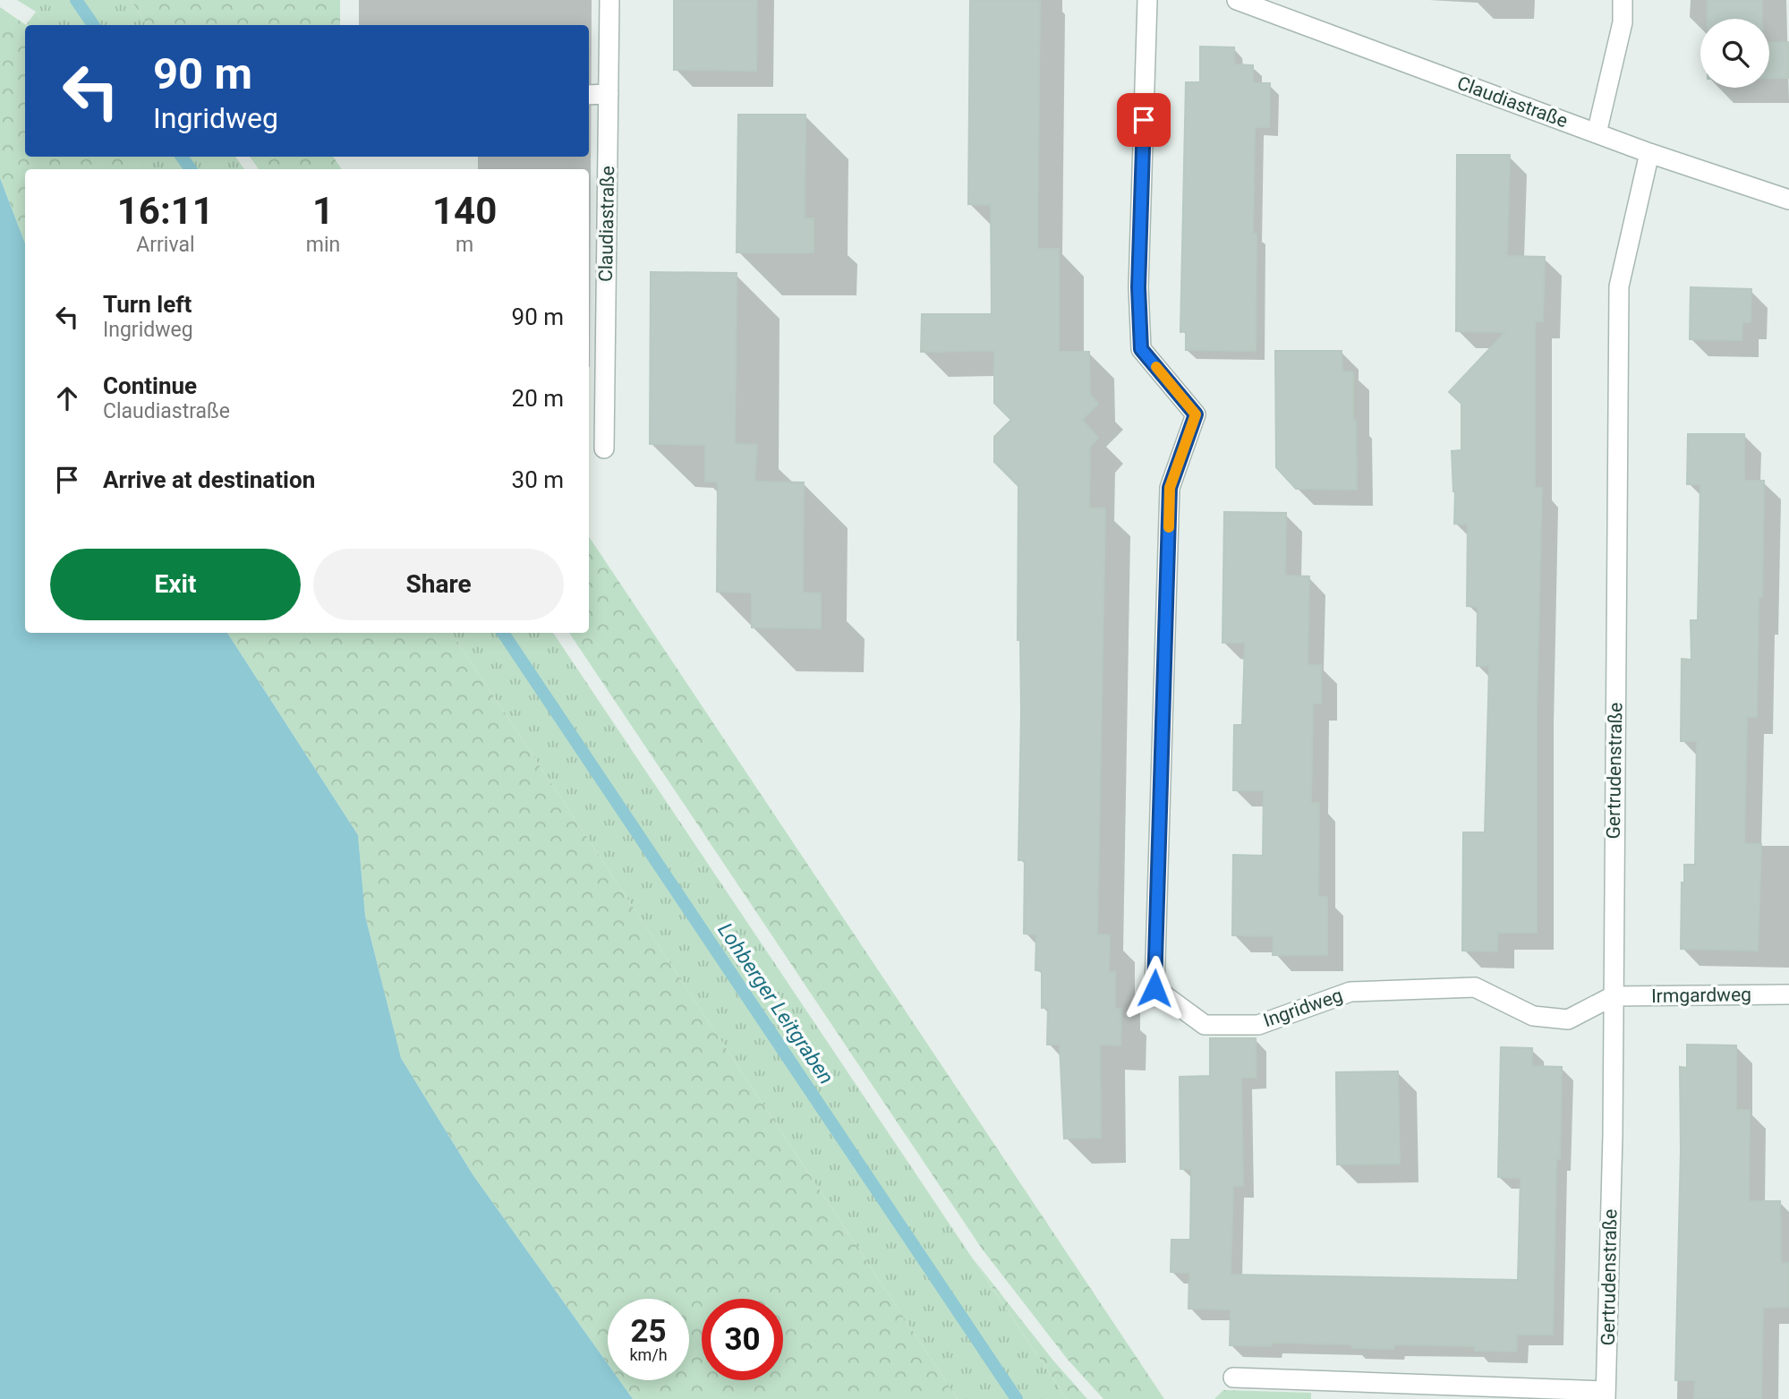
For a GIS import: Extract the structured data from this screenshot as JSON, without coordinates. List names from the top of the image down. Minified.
{"streets":{"street":["Claudiastraße","Gertrudenstraße","Irmgardweg","Ingridweg"]},"crossings":[["Claudiastraße","Gertrudenstraße"],["Gertrudenstraße","Irmgardweg"],["Gertrudenstraße","Ingridweg"],["Irmgardweg","Ingridweg"]],"water":["Lohberger Leitgraben"],"page":{"turn":["90 m","Ingridweg"],"eta":["16:11","Arrival","1","min","140","m"],"list":[{"name":"Turn left","note":"Ingridweg","value":"90 m"},{"name":"Continue","note":"Claudiastraße","value":"20 m"},{"name":"Arrive at destination","value":"30 m"}],"buttons":["Exit","Share"],"speed":"25 km/h","limit":"30"}}
